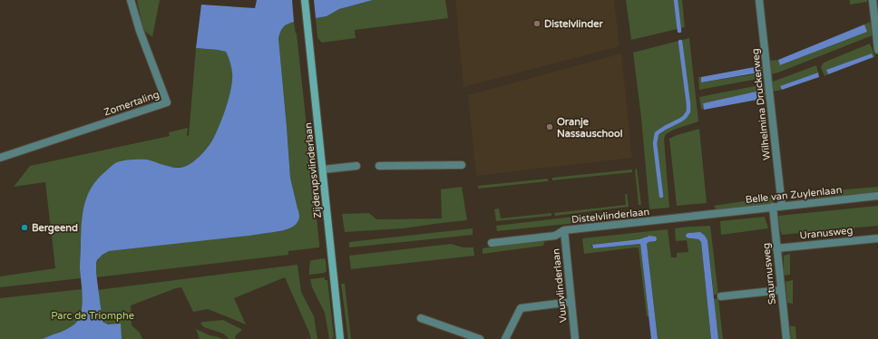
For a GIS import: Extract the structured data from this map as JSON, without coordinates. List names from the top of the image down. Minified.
{"streets":{"street":["Zomertaling","Wilhelmina Druckerweg","Zijderupsvlinderlaan","Belle van Zuylenlaan","Distelvlinderlaan","Uranusweg","Saturnusweg","Vuurvlinderlaan"]},"crossings":[["Wilhelmina Druckerweg","Belle van Zuylenlaan"],["Belle van Zuylenlaan","Distelvlinderlaan"],["Belle van Zuylenlaan","Saturnusweg"],["Distelvlinderlaan","Vuurvlinderlaan"],["Uranusweg","Saturnusweg"]],"parks":["Parc de Triomphe"],"places":["Distelvlinder","Oranje Nassauschool","Bergeend"]}
